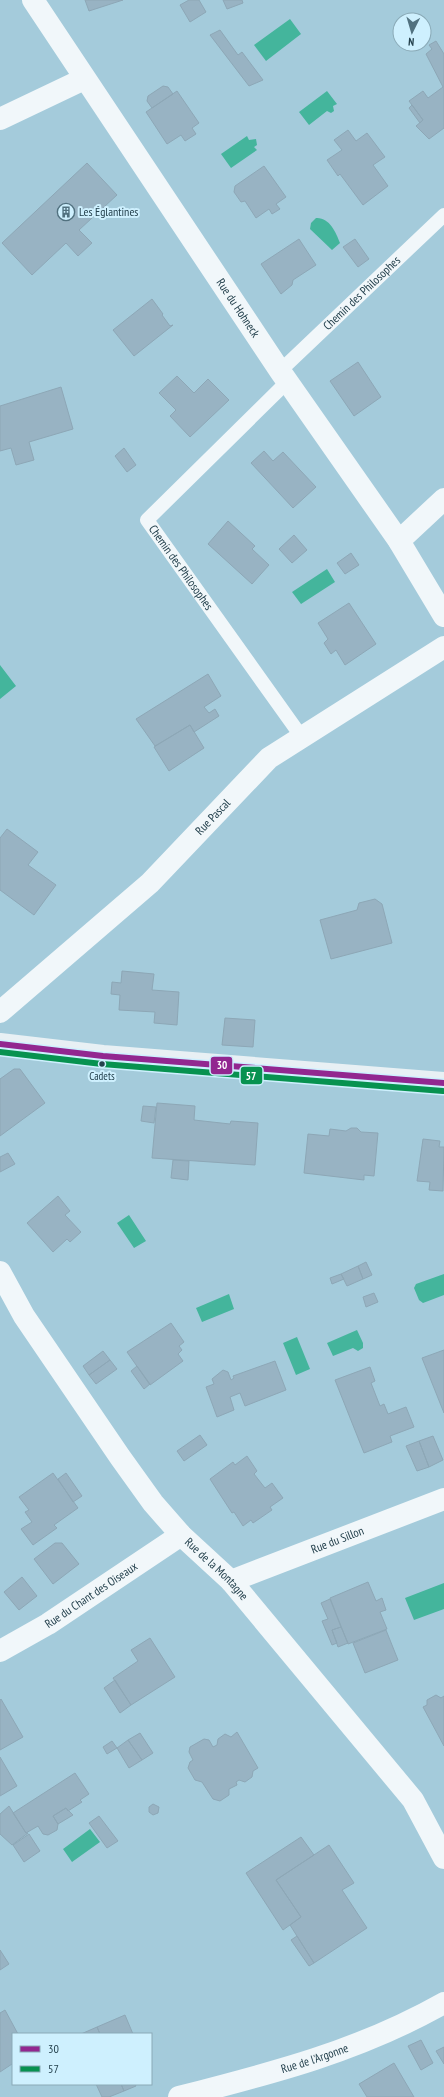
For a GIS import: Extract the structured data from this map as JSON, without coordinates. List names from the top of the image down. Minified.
{"streets":{"street":["Rue du Hohneck","Rue Pascal","Rue du Sillon","Rue de la Montagne","Rue du Chant des Oiseaux","Rue de l'Argonne"],"lane":["Chemin des Philosophes"]},"crossings":[["Chemin des Philosophes","Rue du Hohneck"],["Chemin des Philosophes","Rue Pascal"],["Rue du Sillon","Rue de la Montagne"],["Rue de la Montagne","Rue du Chant des Oiseaux"]],"places":{"building":["Les Églantines"],"other":["Cadets"]},"lines":["transit line 30","transit line 57"],"legend":["30","57"],"north":"bottom"}
